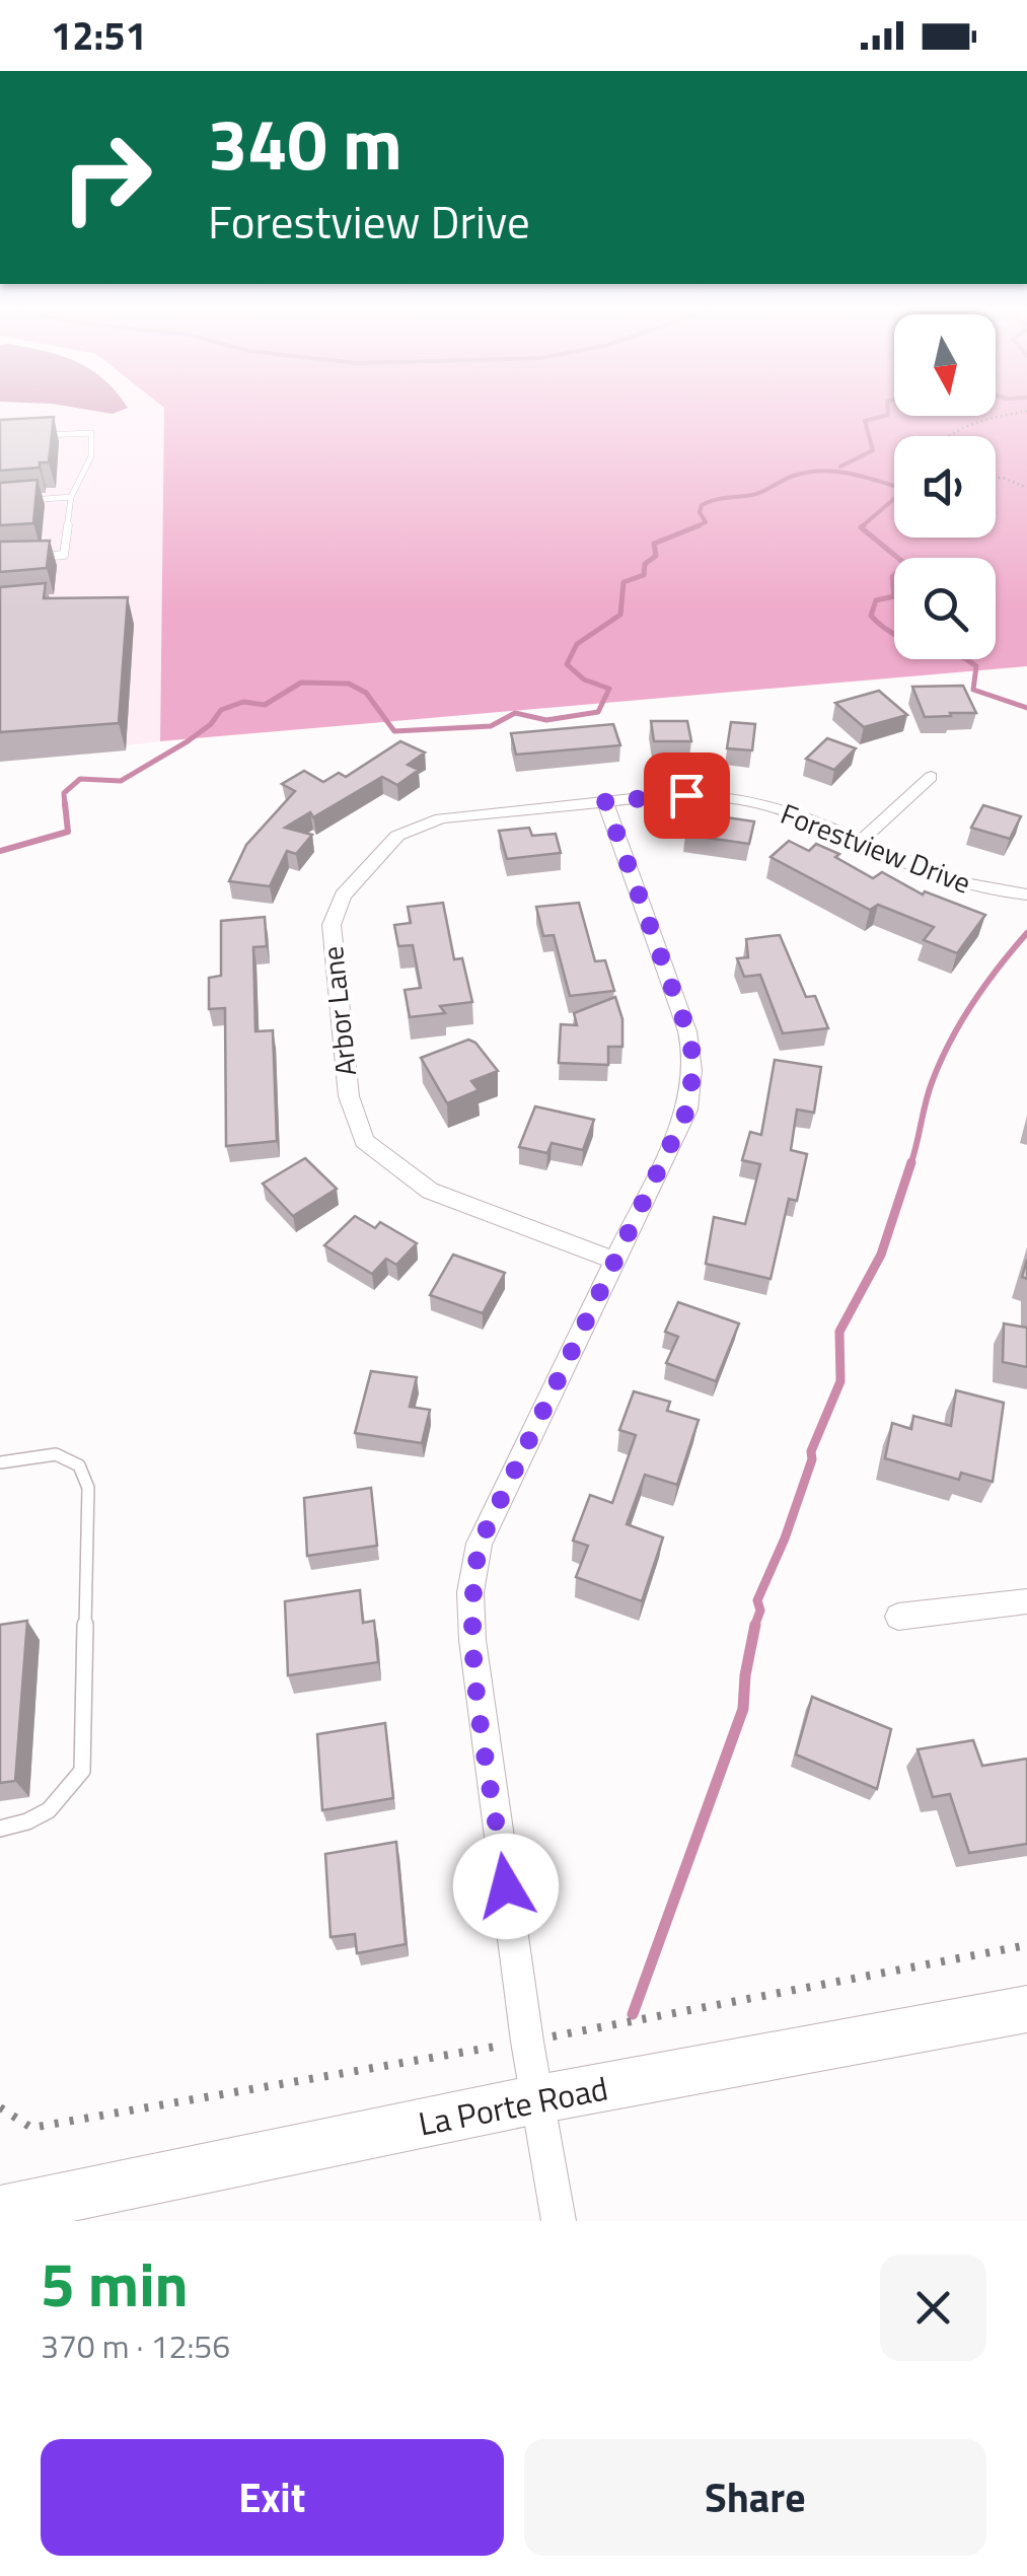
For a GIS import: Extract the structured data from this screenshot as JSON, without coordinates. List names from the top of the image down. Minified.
{"streets":{"street":["Forestview Drive","Arbor Lane","La Porte Road"]},"crossings":[["Forestview Drive","Arbor Lane"]],"north":"bottom","page":{"status":"12:51","turn":["340 m","Forestview Drive"],"heading":["5 min","370 m · 12:56"],"buttons":["Exit","Share"]}}
